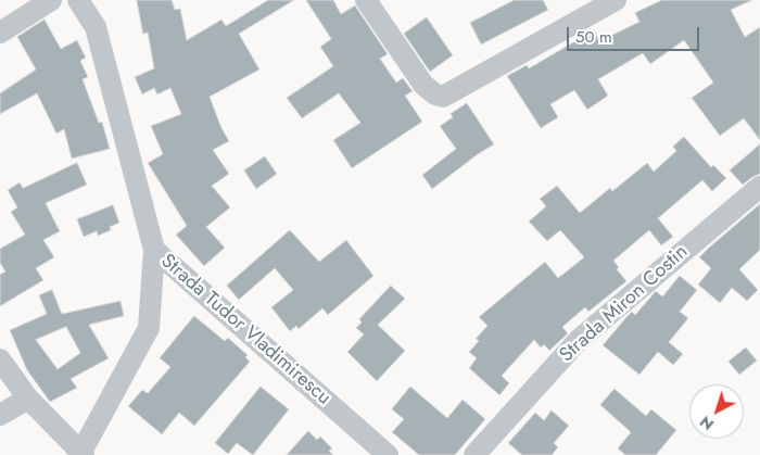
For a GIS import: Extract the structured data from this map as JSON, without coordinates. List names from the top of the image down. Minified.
{"streets":{"street":["Strada Miron Costin","Strada Tudor Vladimirescu"]},"scale_bar":"50 m","north":"bottom left"}
